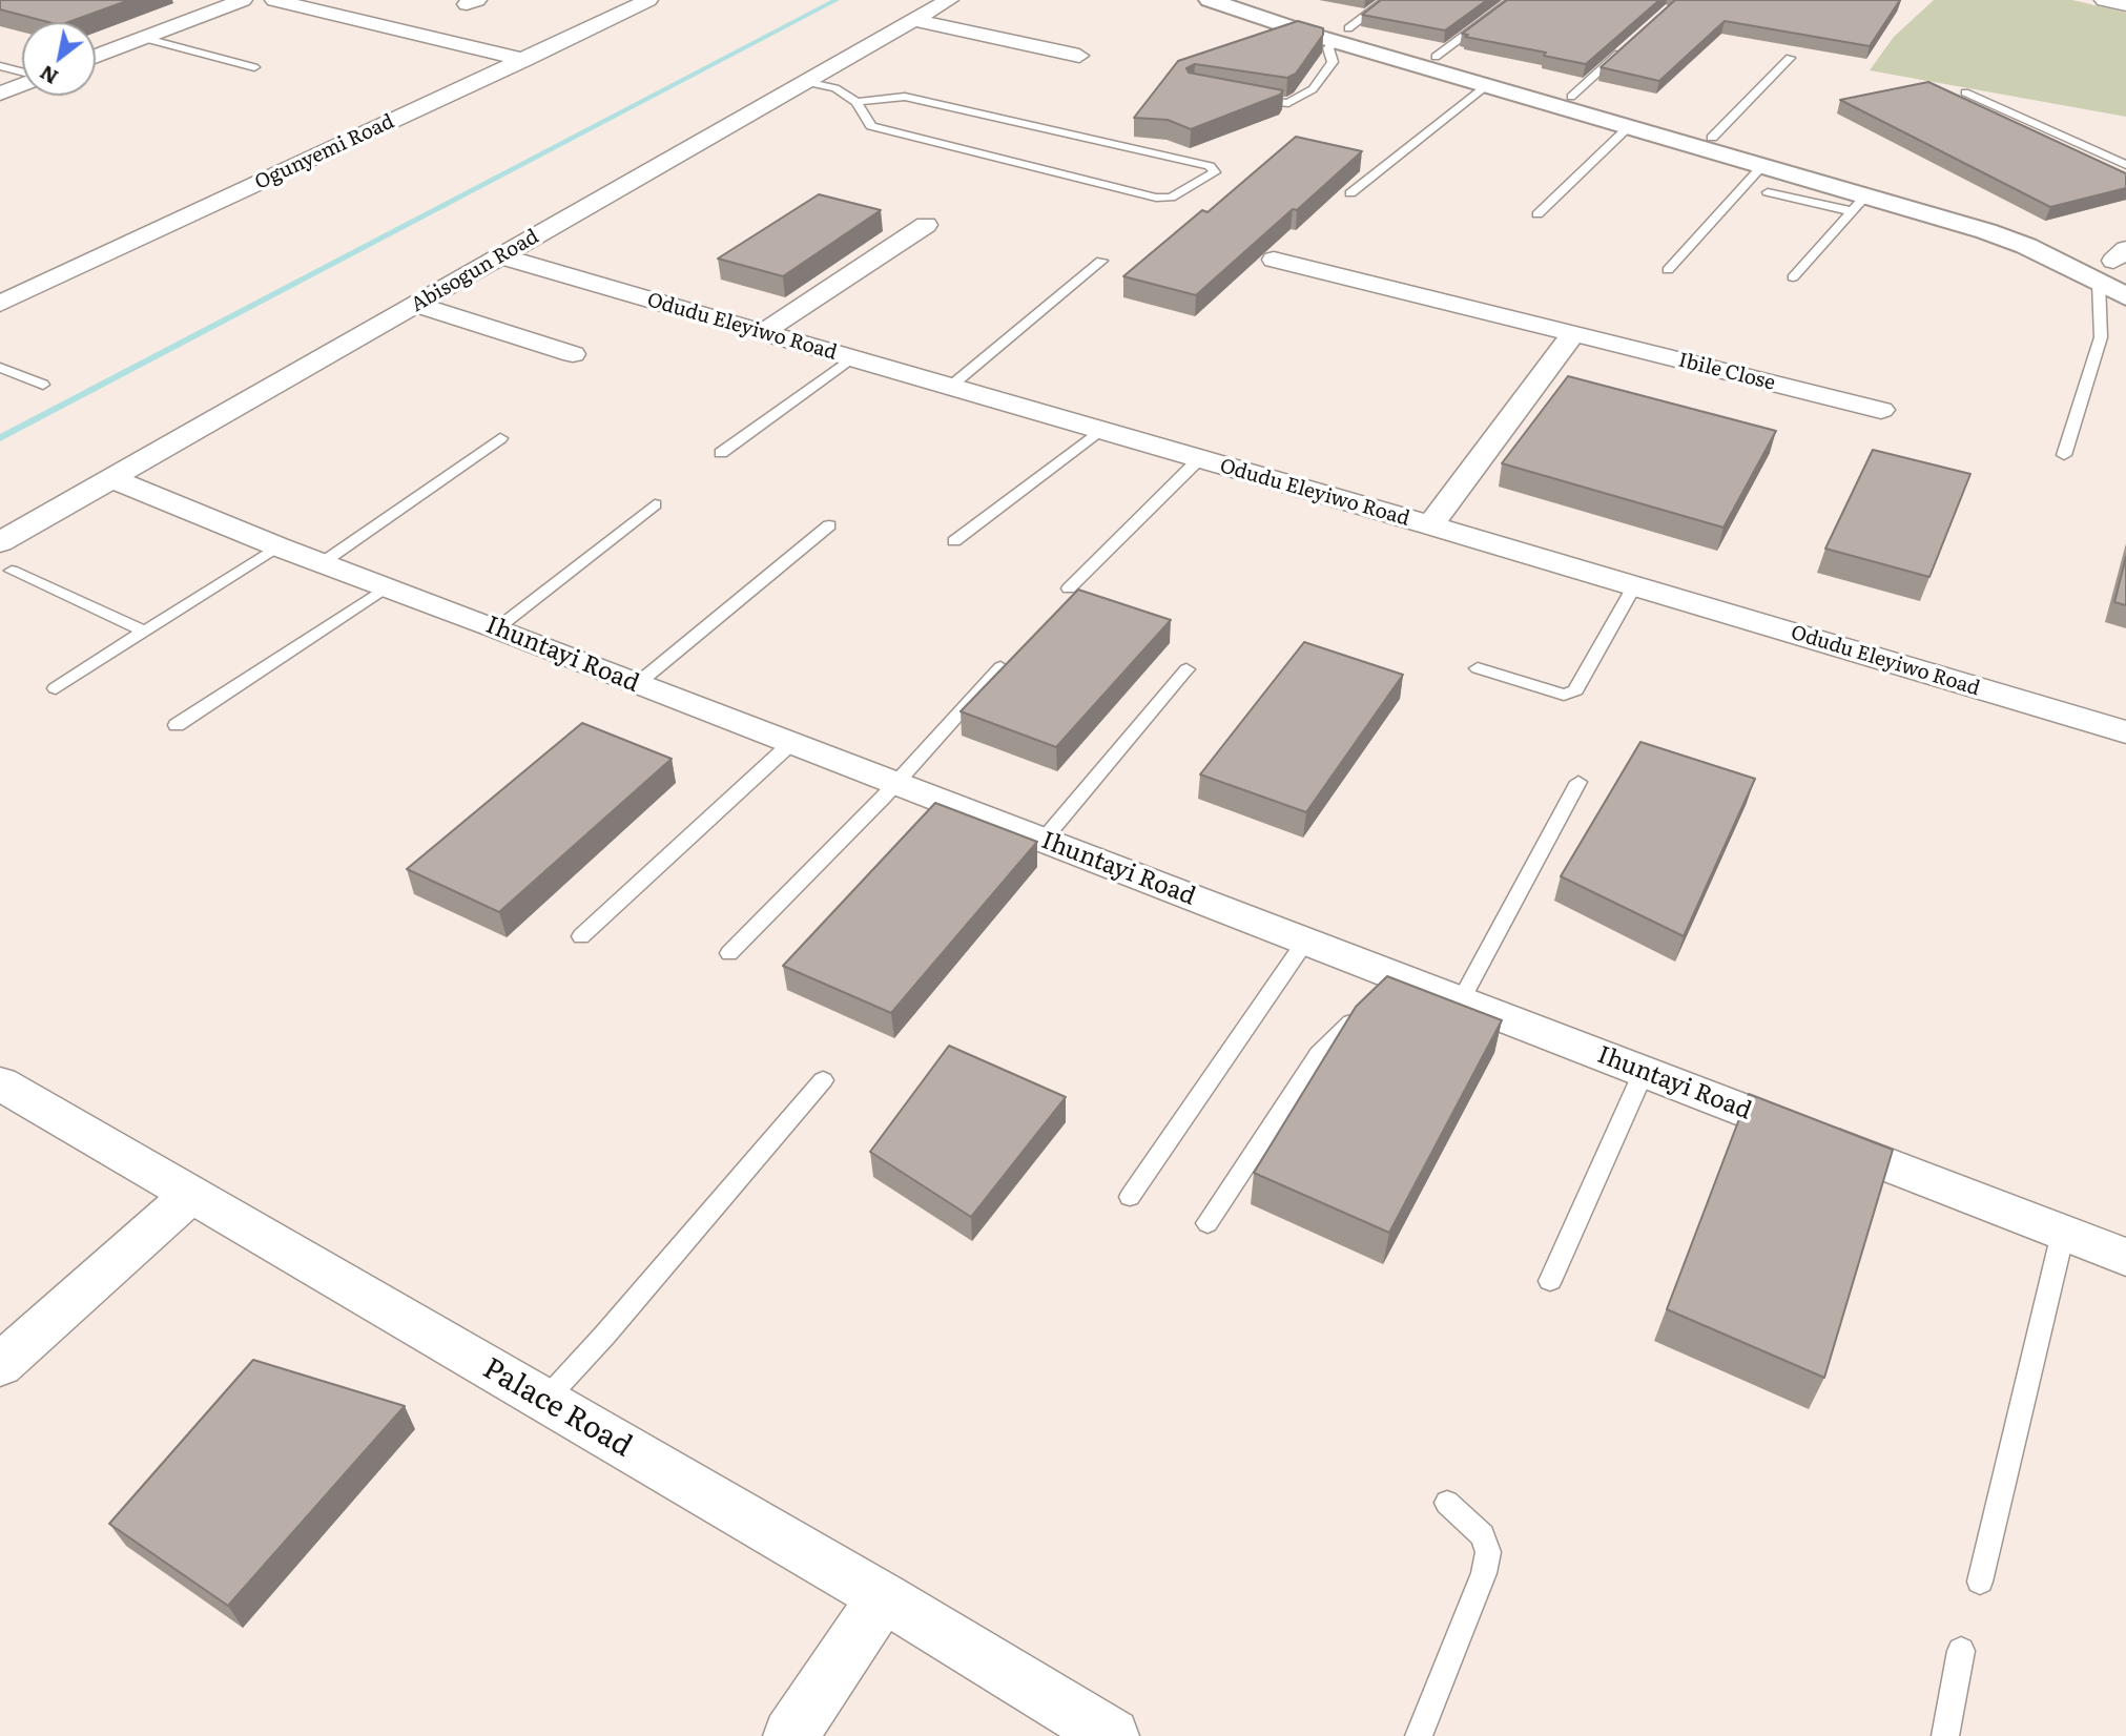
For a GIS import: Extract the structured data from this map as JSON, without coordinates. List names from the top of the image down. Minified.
{"streets":{"street":["Ogunyemi Road","Abisogun Road","Odudu Eleyiwo Road","Ibile Close","Ihuntayi Road","Palace Road"]},"crossings":[["Abisogun Road","Odudu Eleyiwo Road"],["Abisogun Road","Ihuntayi Road"]],"north":"bottom left"}
